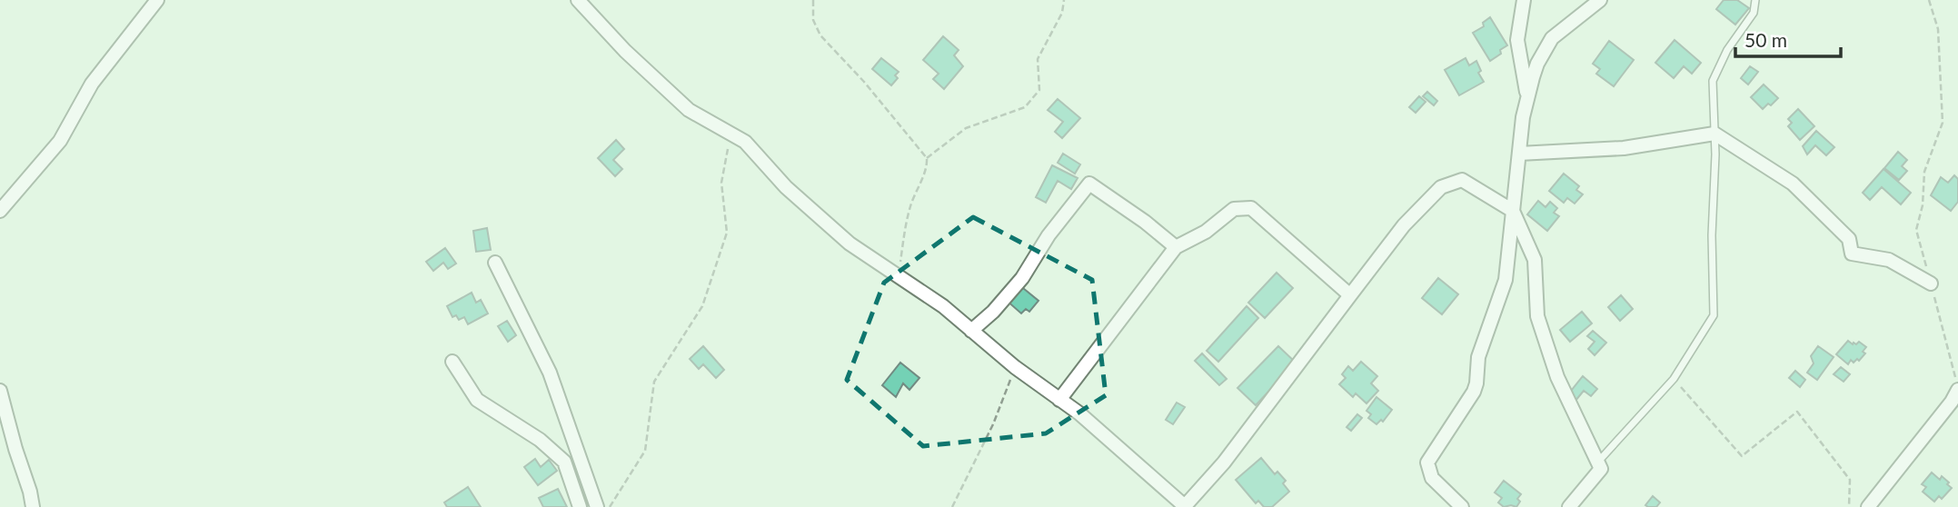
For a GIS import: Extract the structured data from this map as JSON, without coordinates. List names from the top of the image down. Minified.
{"scale_bar":"50 m"}
